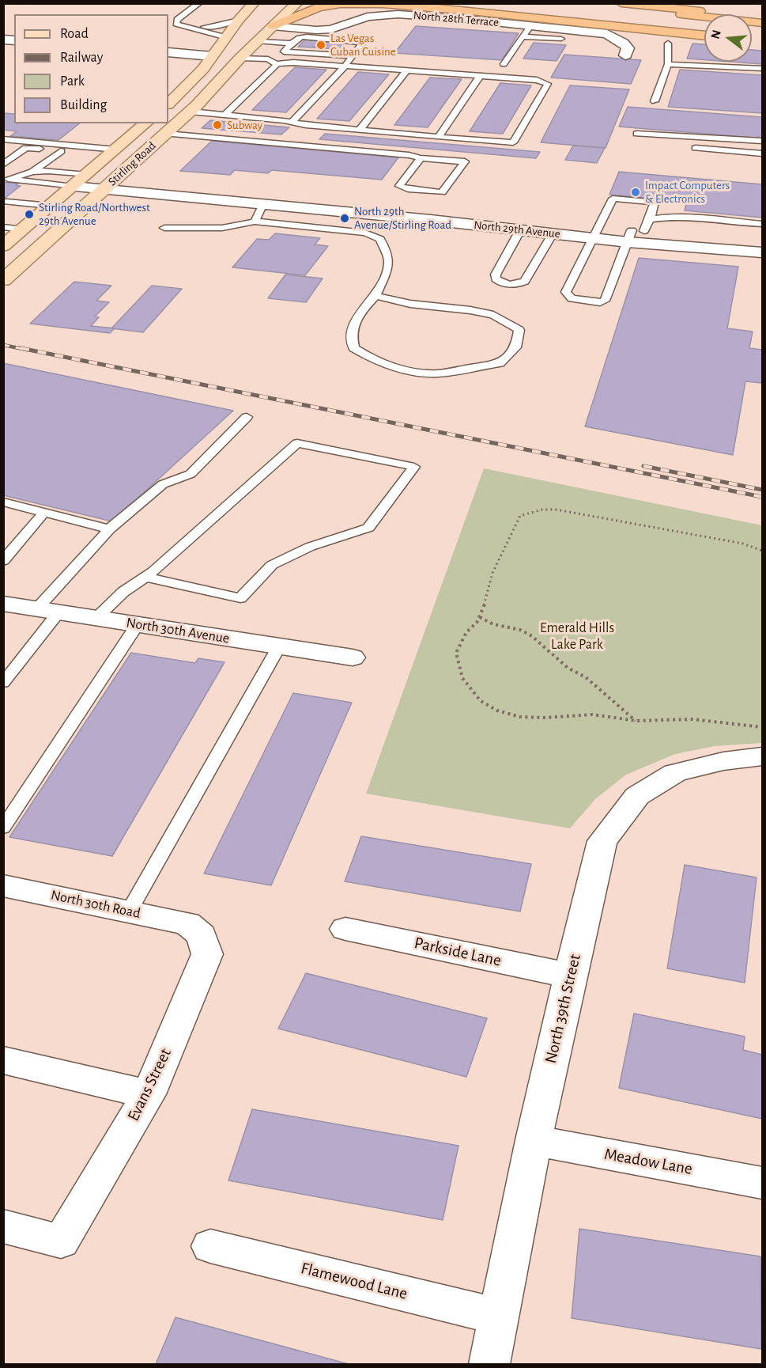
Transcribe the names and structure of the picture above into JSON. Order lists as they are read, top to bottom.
{
  "streets": {
    "main road": ["Stirling Road"],
    "street": [
      "North 28th Terrace",
      "North 29th Avenue",
      "North 30th Avenue",
      "North 30th Road",
      "Parkside Lane",
      "North 39th Street",
      "Evans Street",
      "Meadow Lane",
      "Flamewood Lane"
    ]
  },
  "crossings": [
    ["North 28th Terrace", "Stirling Road"],
    ["Stirling Road", "North 29th Avenue"],
    ["North 30th Road", "Evans Street"],
    ["Parkside Lane", "North 39th Street"],
    ["North 39th Street", "Meadow Lane"],
    ["North 39th Street", "Flamewood Lane"]
  ],
  "parks": ["Emerald Hills Lake Park"],
  "places": [
    "Las Vegas Cuban Cuisine",
    "Subway",
    "Impact Computers & Electronics",
    "Stirling Road/Northwest 29th Avenue",
    "North 29th Avenue/Stirling Road"
  ],
  "legend": [
    "Road",
    "Railway",
    "Park",
    "Building"
  ],
  "north": "left"
}
